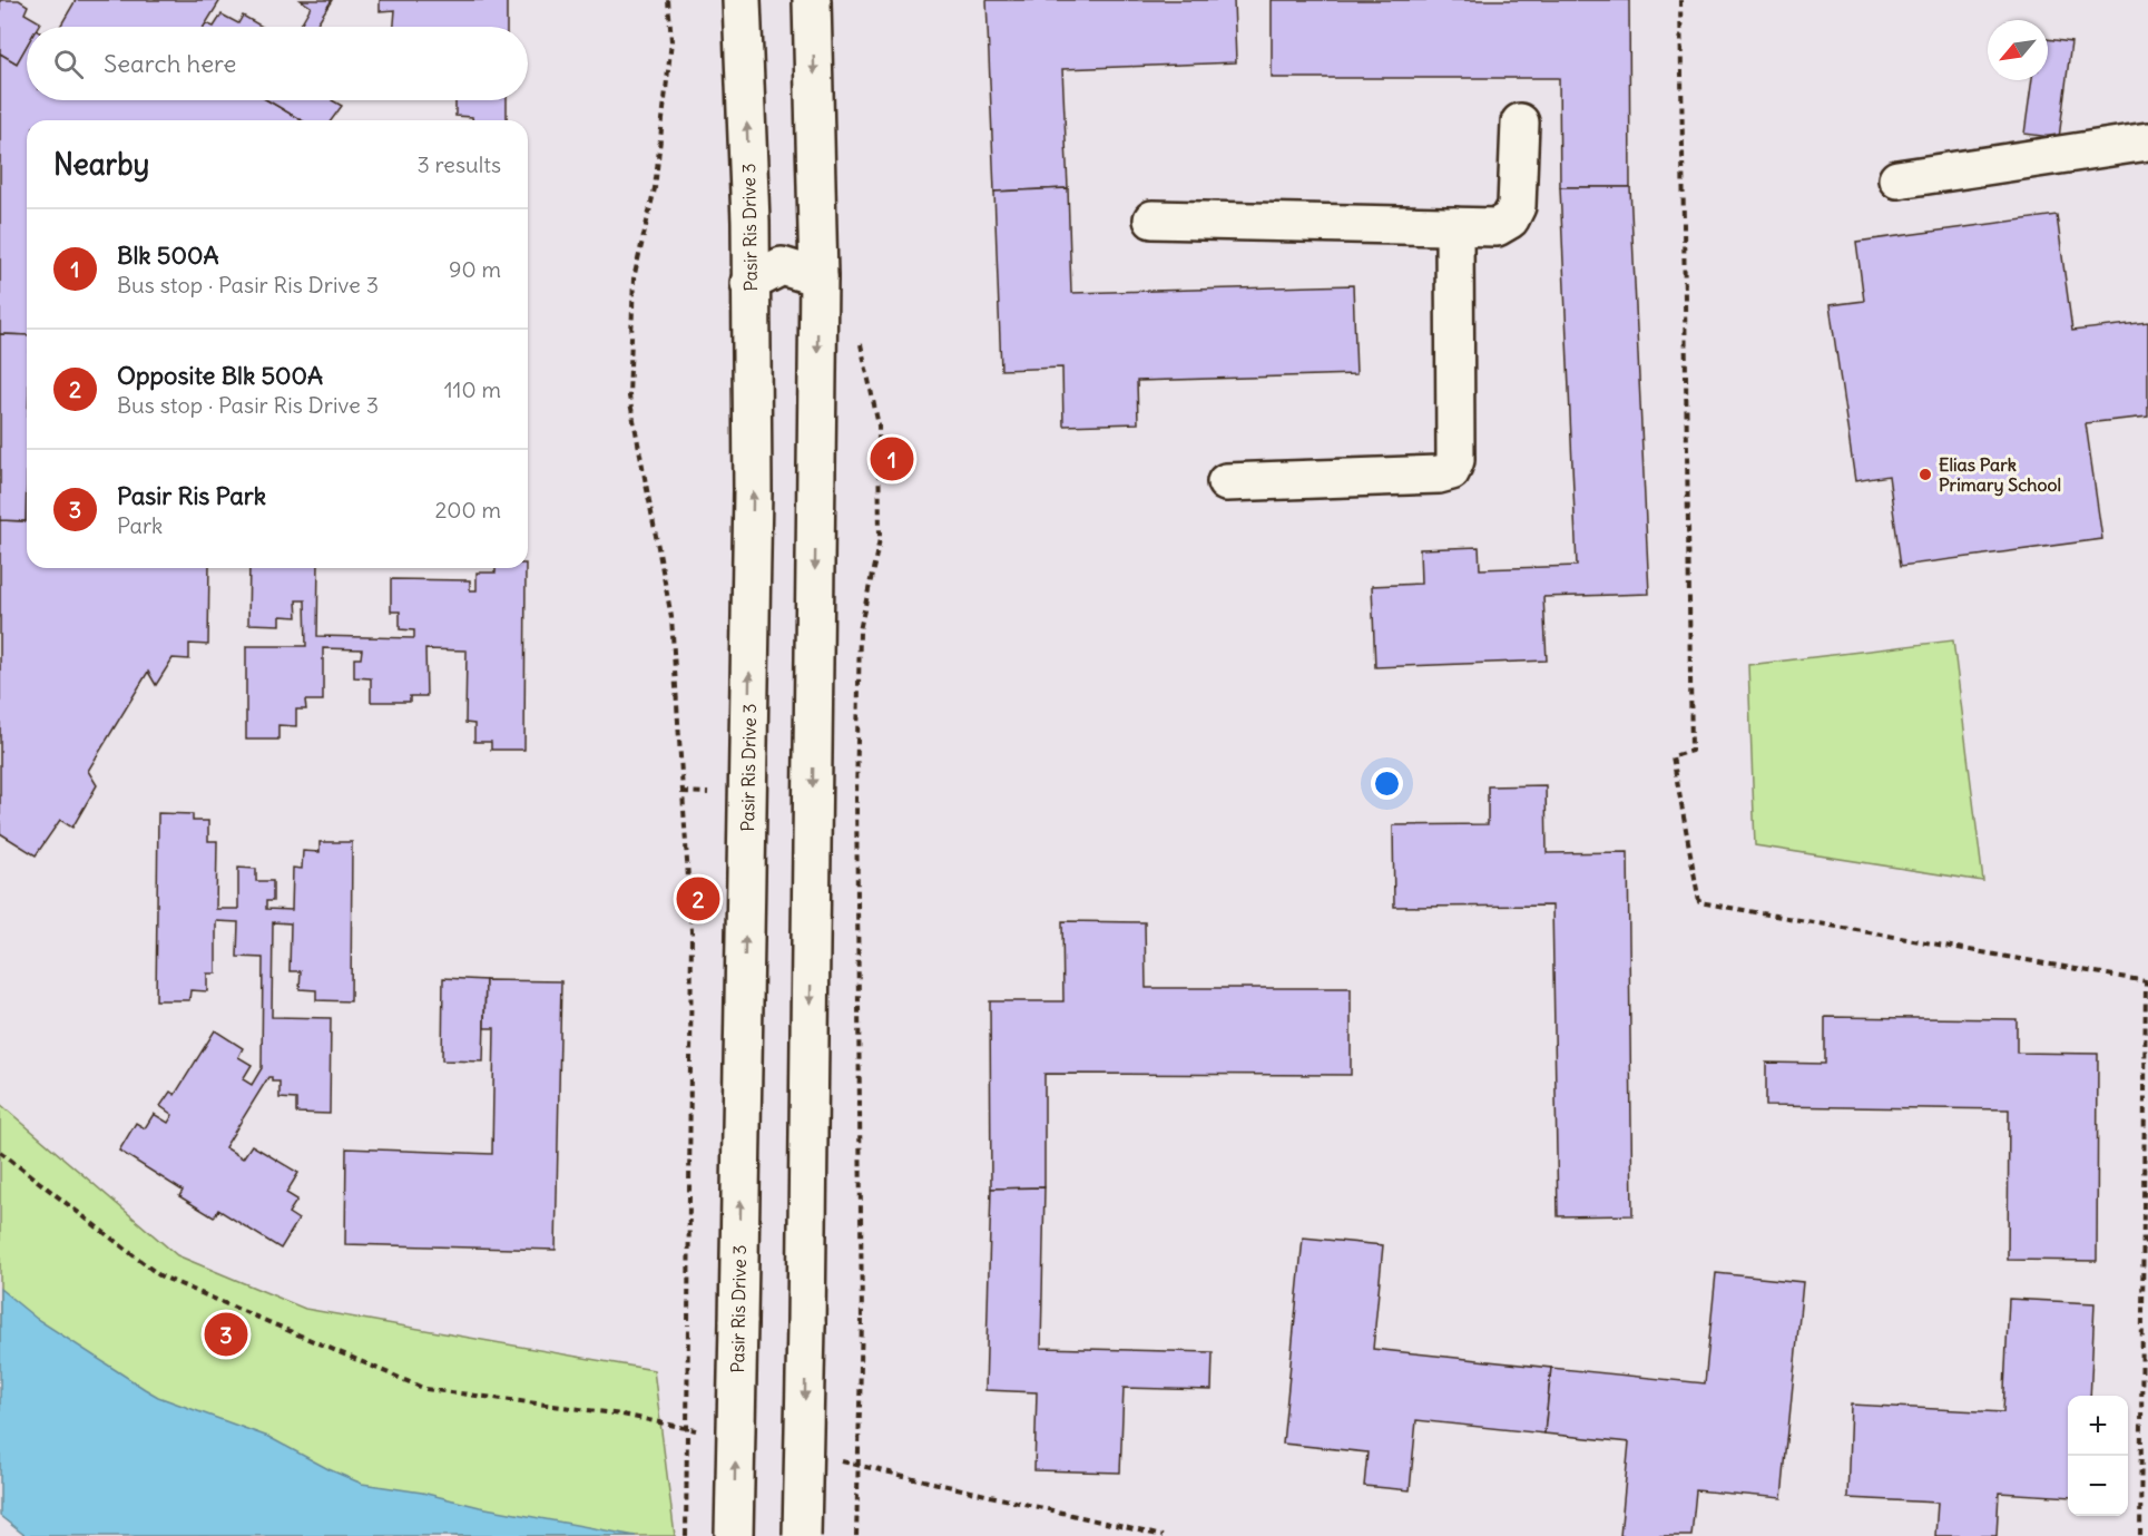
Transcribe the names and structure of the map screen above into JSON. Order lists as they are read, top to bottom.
{
  "streets": {
    "main road": ["Pasir Ris Drive 3"]
  },
  "places": ["Elias Park Primary School"],
  "north": "bottom left",
  "page": {
    "search": "Search here",
    "heading": ["Nearby", "3 results"],
    "list": [
      {
        "mark": "1",
        "name": "Blk 500A",
        "note": "Bus stop · Pasir Ris Drive 3",
        "value": "90 m"
      },
      {
        "mark": "2",
        "name": "Opposite Blk 500A",
        "note": "Bus stop · Pasir Ris Drive 3",
        "value": "110 m"
      },
      {
        "mark": "3",
        "name": "Pasir Ris Park",
        "note": "Park",
        "value": "200 m"
      }
    ],
    "pins": ["1", "2", "3"],
    "map_buttons": ["+", "−"]
  }
}
